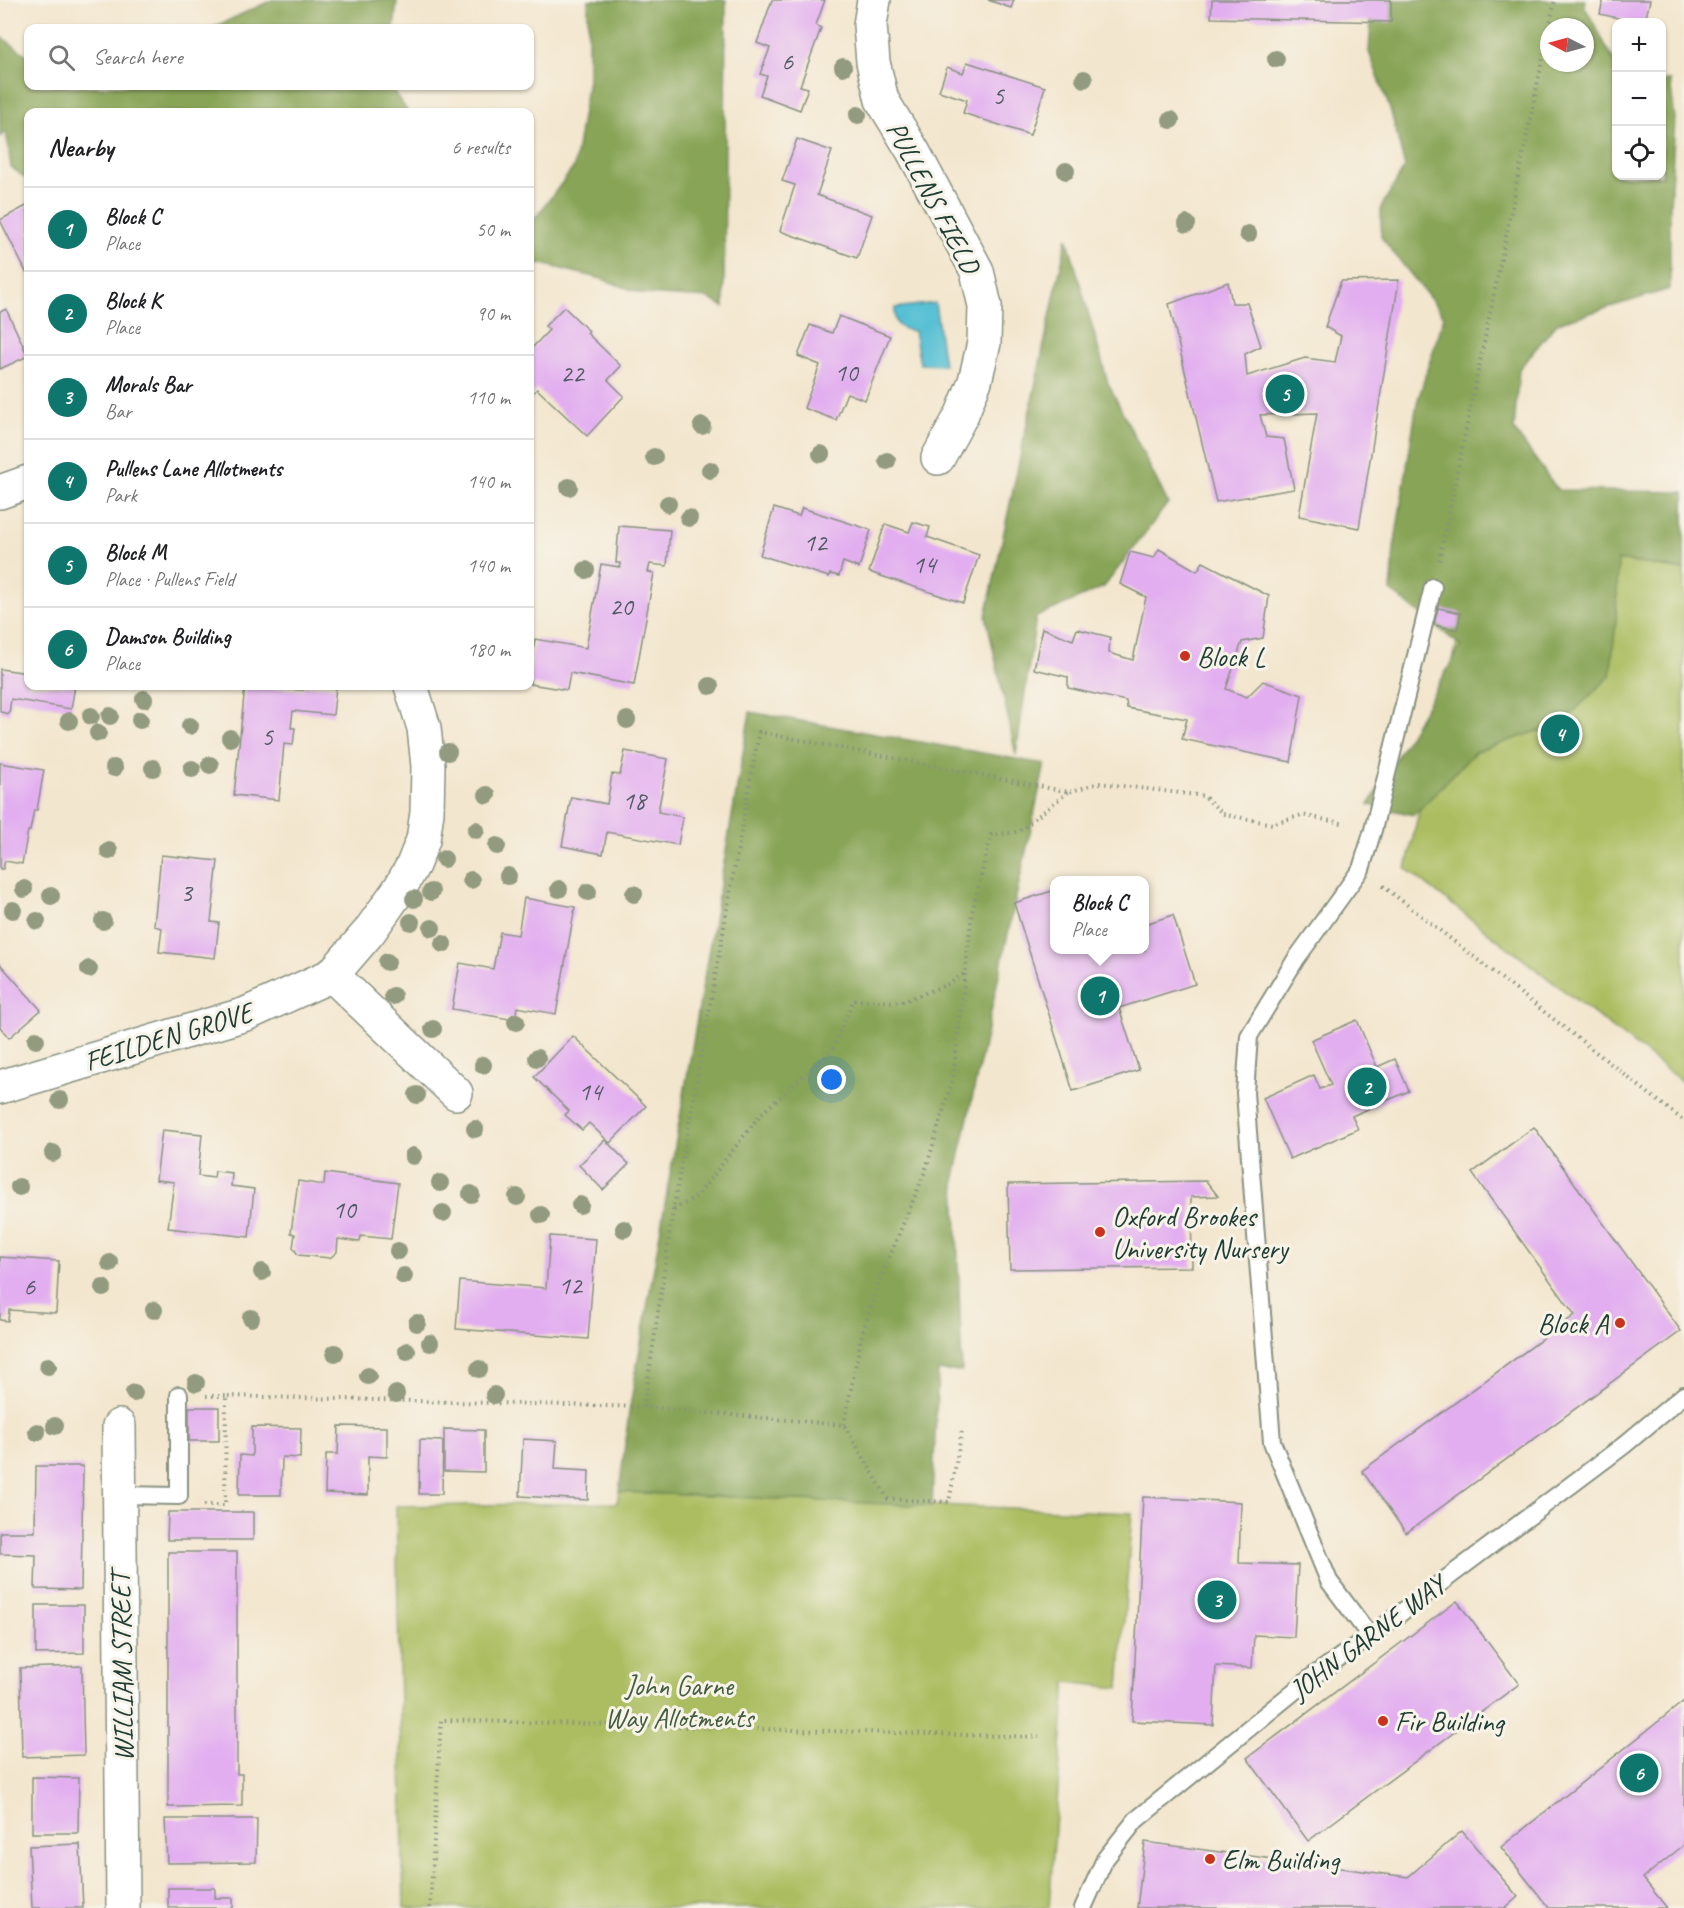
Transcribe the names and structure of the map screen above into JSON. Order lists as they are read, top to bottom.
{
  "streets": {
    "street": ["PULLENS FIELD", "FEILDEN GROVE", "WILLIAM STREET"],
    "lane": ["JOHN GARNE WAY"]
  },
  "parks": ["John Garne Way Allotments"],
  "places": [
    "Block L",
    "Oxford Brookes University Nursery",
    "Block A",
    "Fir Building",
    "Elm Building"
  ],
  "house_numbers": [
    "6",
    "5",
    "10",
    "22",
    "12",
    "14",
    "20",
    "5",
    "18",
    "3",
    "14",
    "10",
    "12",
    "6"
  ],
  "north": "left",
  "page": {
    "map_buttons": ["+", "−"],
    "search": "Search here",
    "heading": ["Nearby", "6 results"],
    "list": [
      {
        "mark": "1",
        "name": "Block C",
        "note": "Place",
        "value": "50 m"
      },
      {
        "mark": "2",
        "name": "Block K",
        "note": "Place",
        "value": "90 m"
      },
      {
        "mark": "3",
        "name": "Morals Bar",
        "note": "Bar",
        "value": "110 m"
      },
      {
        "mark": "4",
        "name": "Pullens Lane Allotments",
        "note": "Park",
        "value": "140 m"
      },
      {
        "mark": "5",
        "name": "Block M",
        "note": "Place · Pullens Field",
        "value": "140 m"
      },
      {
        "mark": "6",
        "name": "Damson Building",
        "note": "Place",
        "value": "180 m"
      }
    ],
    "pins": [
      "5",
      "4",
      "1",
      "2",
      "3",
      "6"
    ],
    "popup": ["Block C", "Place"]
  }
}
